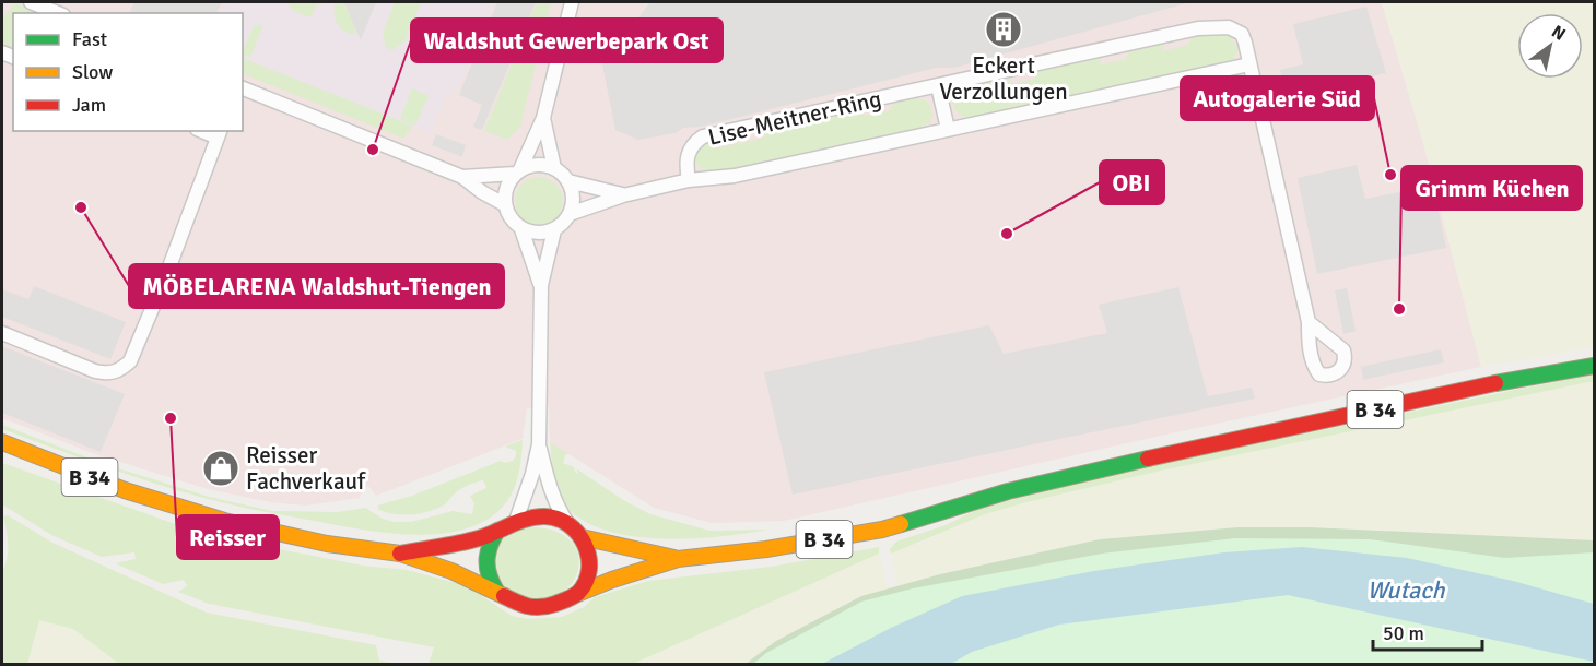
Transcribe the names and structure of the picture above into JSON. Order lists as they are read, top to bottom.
{
  "streets": {
    "main road": ["B 34"],
    "street": ["Lise-Meitner-Ring"]
  },
  "water": ["Wutach"],
  "places": {
    "building": ["Eckert Verzollungen"],
    "other": [
      "Waldshut Gewerbepark Ost",
      "Autogalerie Süd",
      "MÖBELARENA Waldshut-Tiengen",
      "OBI",
      "Grimm Küchen",
      "Reisser"
    ],
    "shop": ["Reisser Fachverkauf"]
  },
  "legend": ["Fast", "Slow", "Jam"],
  "scale_bar": "50 m",
  "north": "top right"
}
